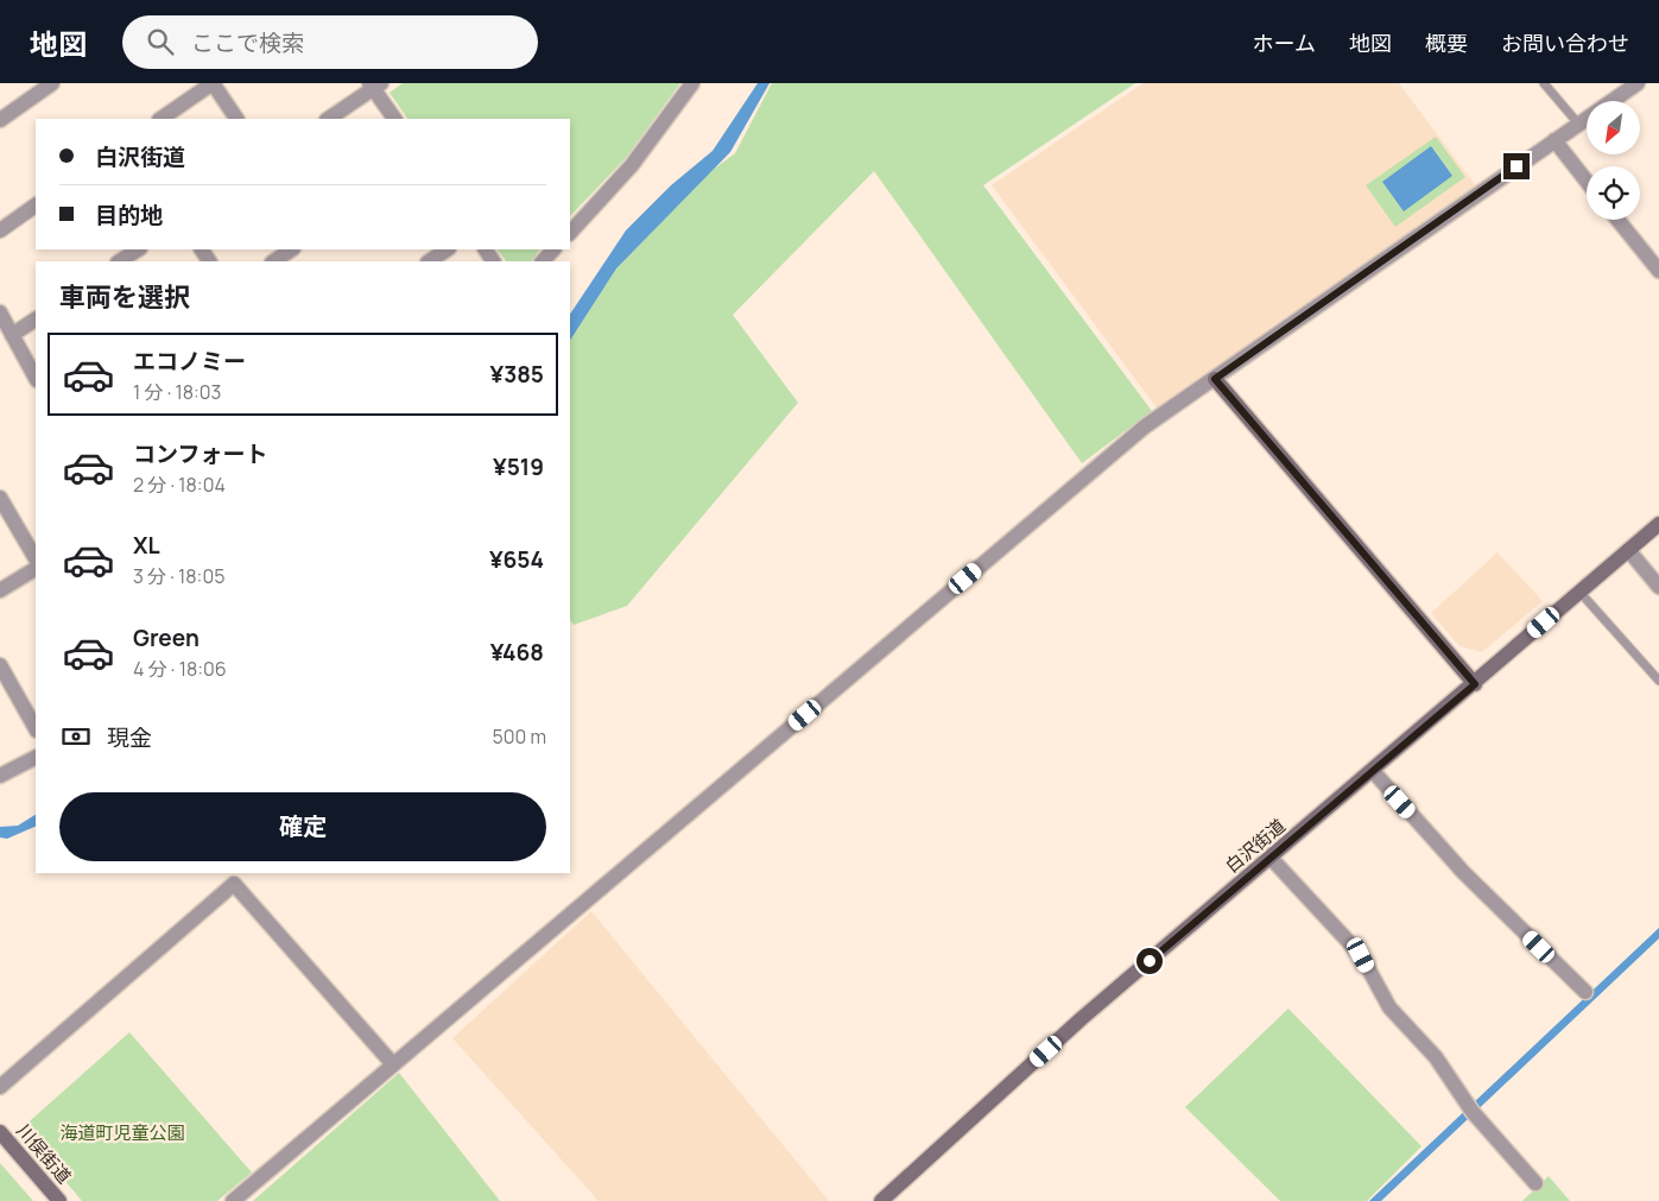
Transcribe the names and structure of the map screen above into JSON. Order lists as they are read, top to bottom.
{
  "streets": {
    "main road": ["白沢街道", "川俣街道"]
  },
  "parks": ["海道町児童公園"],
  "north": "bottom left",
  "page": {
    "header": "地図",
    "search": "ここで検索",
    "nav": [
      "ホーム",
      "地図",
      "概要",
      "お問い合わせ"
    ],
    "banner": ["白沢街道", "目的地"],
    "heading": "車両を選択",
    "list": [
      {
        "name": "エコノミー",
        "note": "1 分 · 18:03",
        "value": "¥385"
      },
      {
        "name": "コンフォート",
        "note": "2 分 · 18:04",
        "value": "¥519"
      },
      {
        "name": "XL",
        "note": "3 分 · 18:05",
        "value": "¥654"
      },
      {
        "name": "Green",
        "note": "4 分 · 18:06",
        "value": "¥468"
      }
    ],
    "pay": ["現金", "500 m"],
    "buttons": "確定"
  }
}
